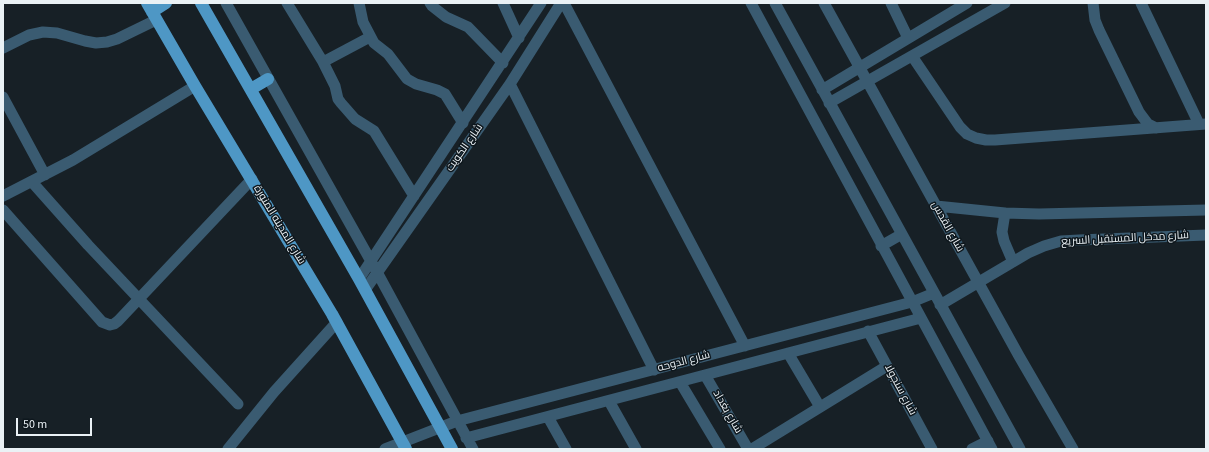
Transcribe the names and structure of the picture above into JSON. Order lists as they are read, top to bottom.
{
  "streets": {
    "main road": ["شارع المدينه المنورة"],
    "street": [
      "شارع الكويت",
      "شارع القدس",
      "شارع مدخل المستقبل السريع",
      "شارع الدوحه",
      "شارع سنجولا",
      "شارع بغداد"
    ]
  },
  "crossings": [
    ["شارع المدينه المنورة", "شارع الدوحه"],
    ["شارع القدس", "شارع مدخل المستقبل السريع"],
    ["شارع الدوحه", "شارع سنجولا"],
    ["شارع الدوحه", "شارع بغداد"]
  ],
  "scale_bar": "50 m"
}
